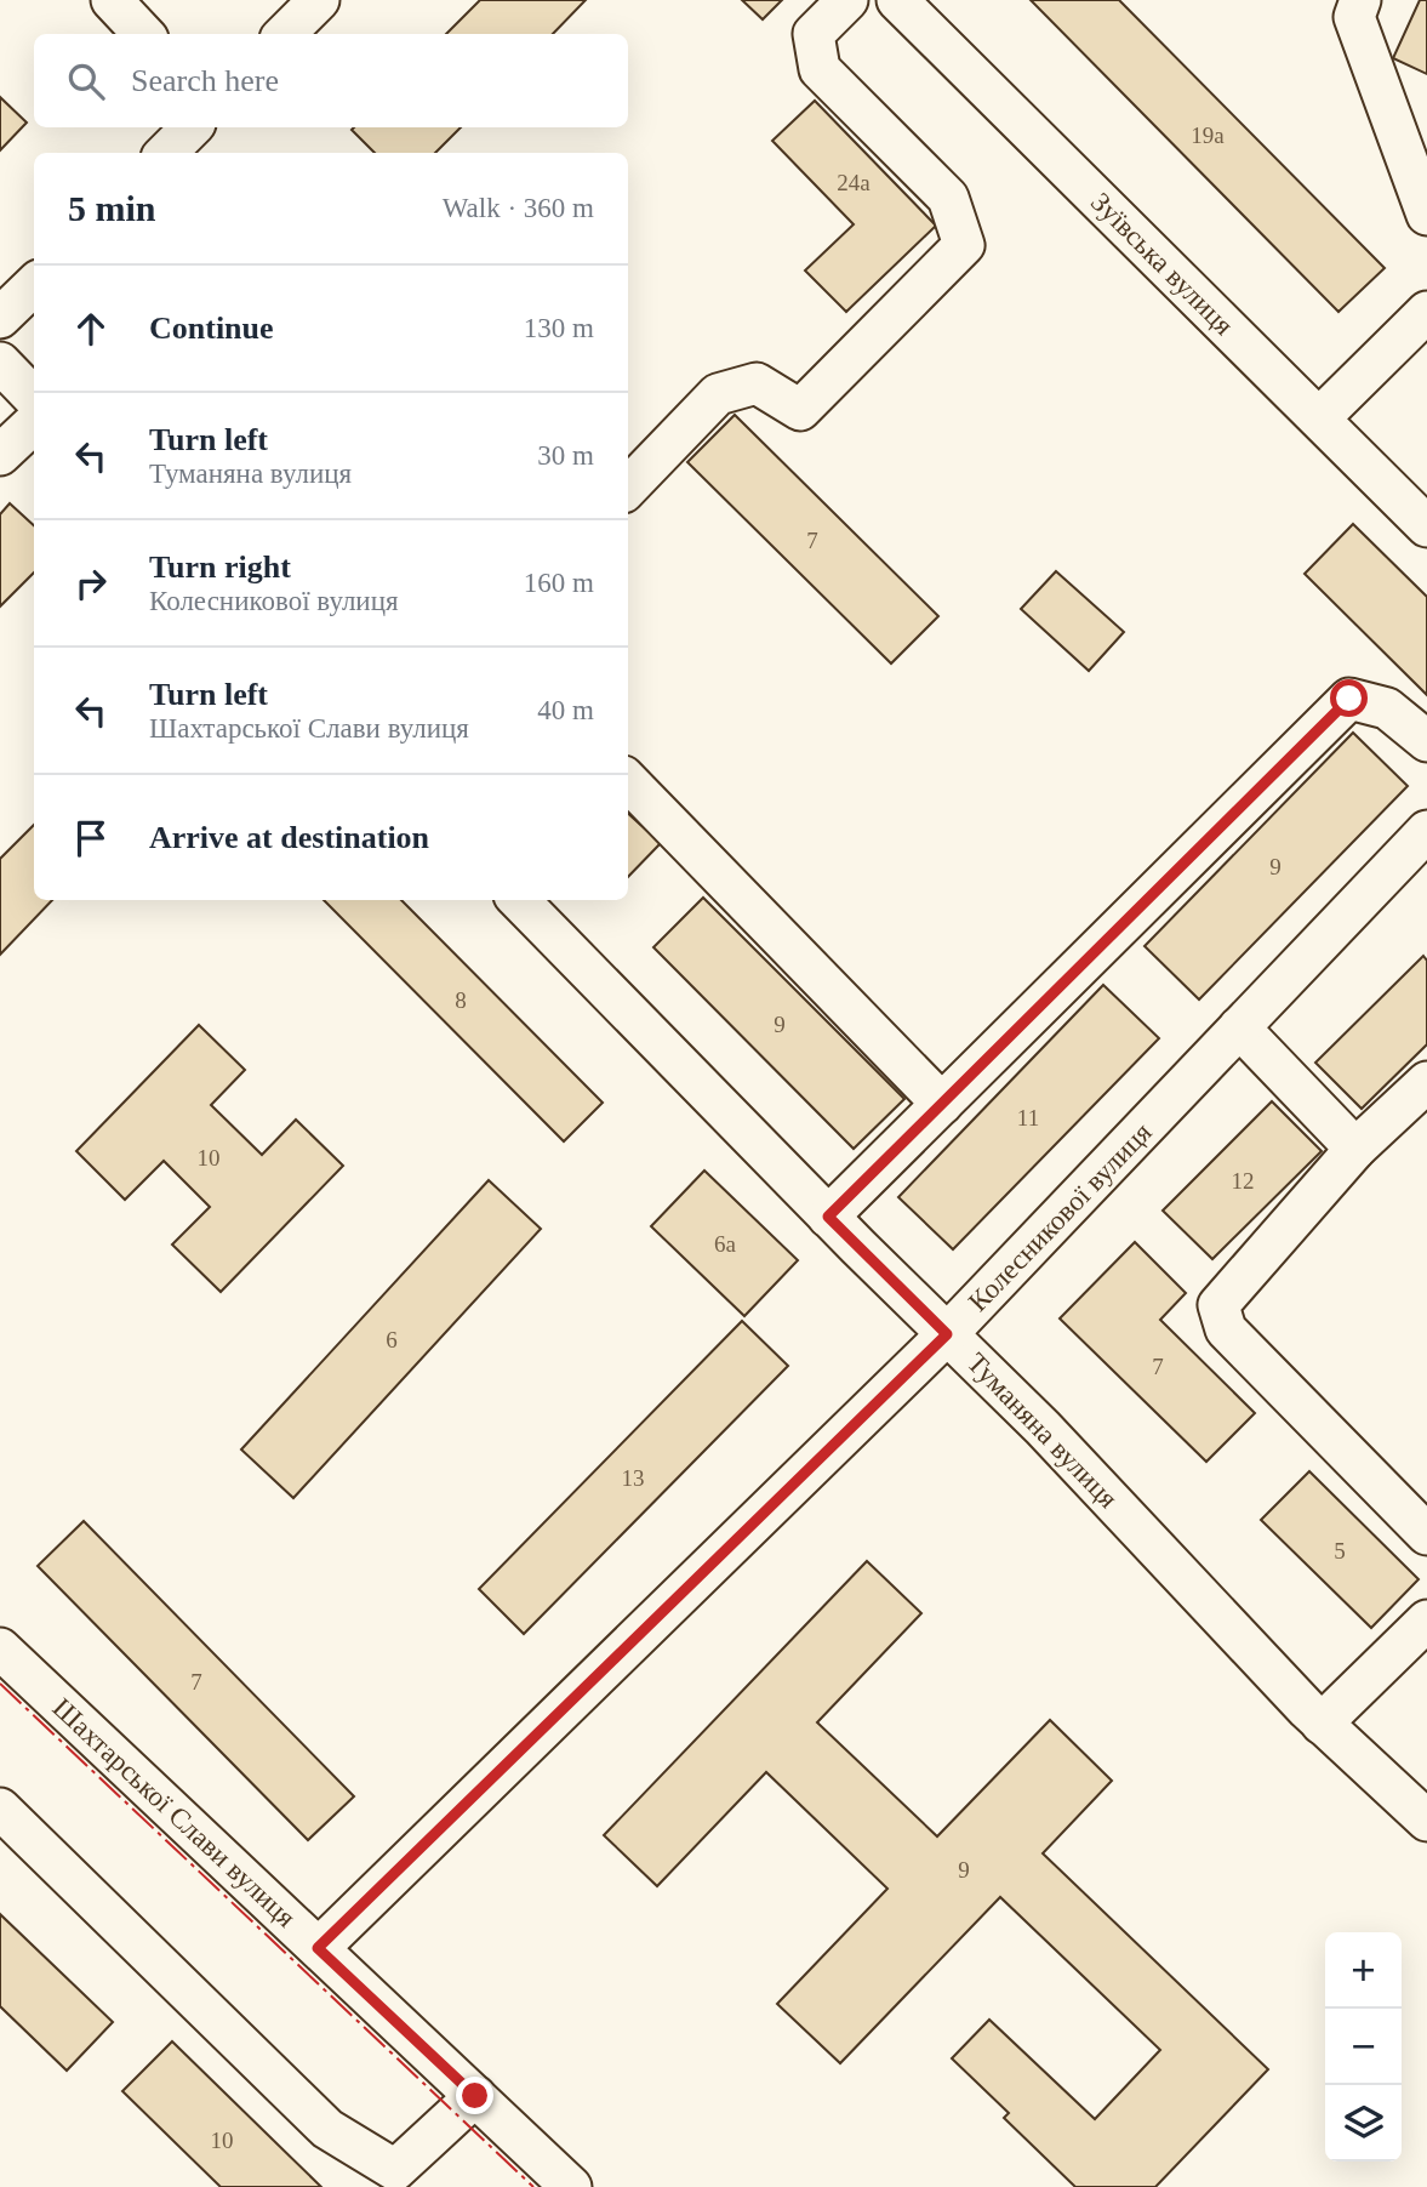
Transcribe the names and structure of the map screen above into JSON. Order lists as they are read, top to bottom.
{
  "streets": {
    "street": [
      "Зуївська вулиця",
      "Колесникової вулиця",
      "Туманяна вулиця",
      "Шахтарської Слави вулиця"
    ]
  },
  "crossings": [
    ["Колесникової вулиця", "Туманяна вулиця"],
    ["Колесникової вулиця", "Шахтарської Слави вулиця"]
  ],
  "house_numbers": [
    "19а",
    "24а",
    "7",
    "9",
    "8",
    "9",
    "11",
    "10",
    "12",
    "6а",
    "6",
    "7",
    "13",
    "5",
    "7",
    "9",
    "10"
  ],
  "page": {
    "search": "Search here",
    "heading": ["5 min", "Walk · 360 m"],
    "list": [
      ["Continue", "130 m"],
      ["Turn left", "Туманяна вулиця", "30 m"],
      ["Turn right", "Колесникової вулиця", "160 m"],
      ["Turn left", "Шахтарської Слави вулиця", "40 m"],
      "Arrive at destination"
    ],
    "map_buttons": ["+", "−"]
  }
}
